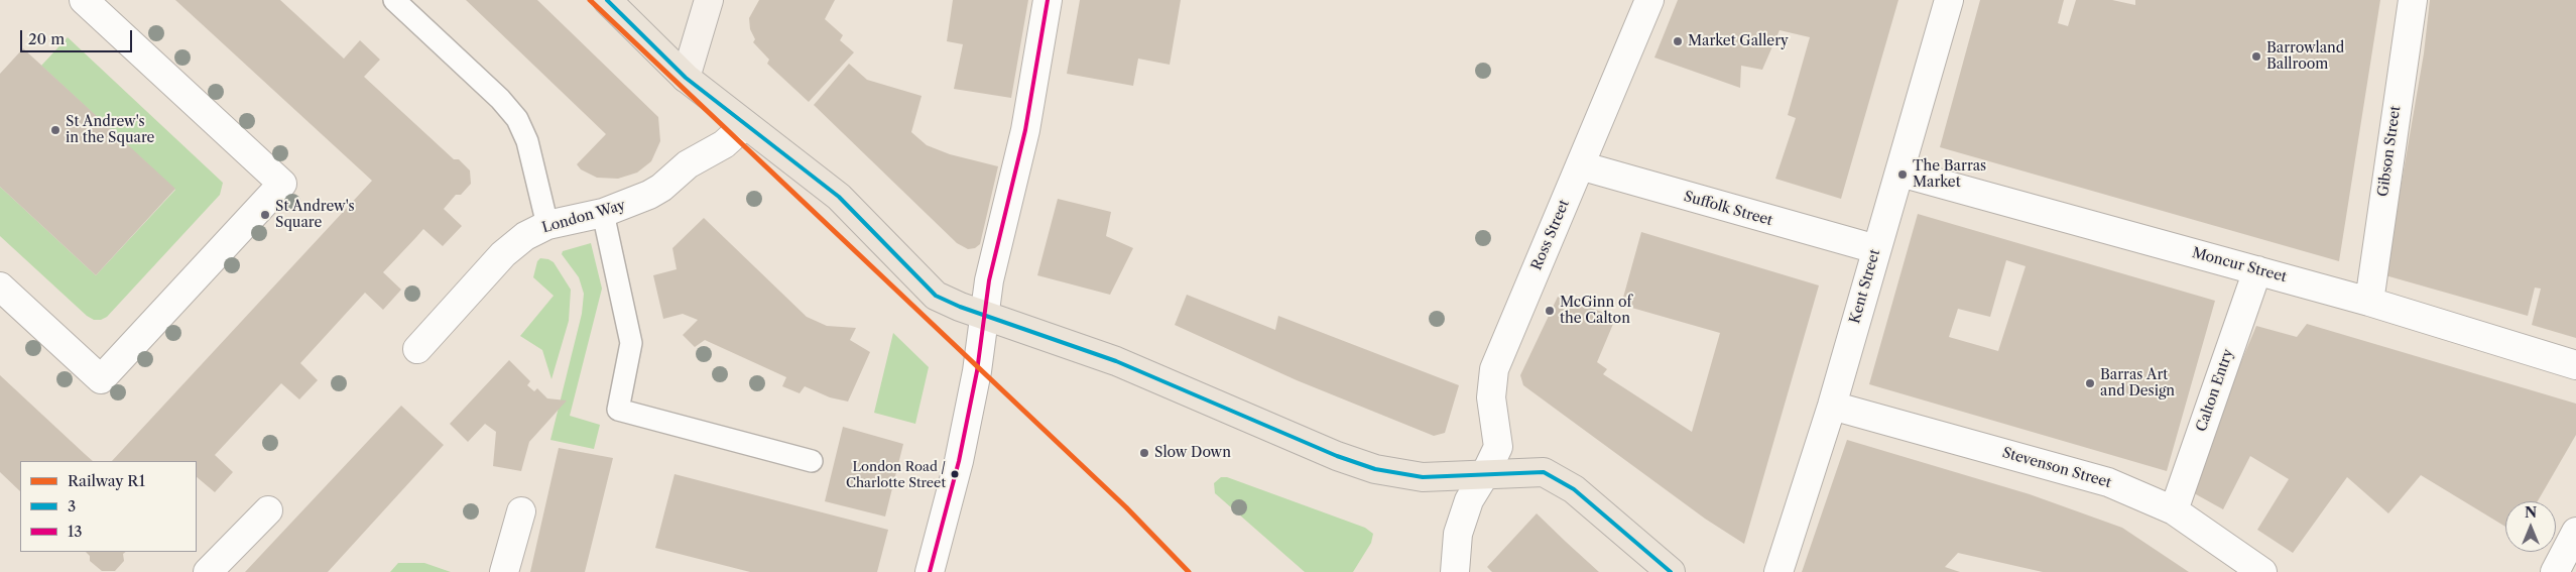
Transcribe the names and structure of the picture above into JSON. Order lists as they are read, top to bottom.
{
  "streets": {
    "street": [
      "Gibson Street",
      "Suffolk Street",
      "London Way",
      "Ross Street",
      "Moncur Street",
      "Kent Street",
      "Calton Entry",
      "Stevenson Street"
    ]
  },
  "crossings": [
    ["Gibson Street", "Moncur Street"],
    ["Suffolk Street", "Ross Street"],
    ["Suffolk Street", "Kent Street"],
    ["Moncur Street", "Kent Street"],
    ["Moncur Street", "Calton Entry"],
    ["Kent Street", "Stevenson Street"],
    ["Calton Entry", "Stevenson Street"]
  ],
  "places": [
    "Market Gallery",
    "Barrowland Ballroom",
    "St Andrew's in the Square",
    "The Barras Market",
    "St Andrew's Square",
    "McGinn of the Calton",
    "Barras Art and Design",
    "Slow Down",
    "London Road / Charlotte Street"
  ],
  "lines": ["rail line R1", "transit line 3", "transit line 13"],
  "legend": ["Railway R1", "3", "13"],
  "scale_bar": "20 m",
  "north": "top"
}
